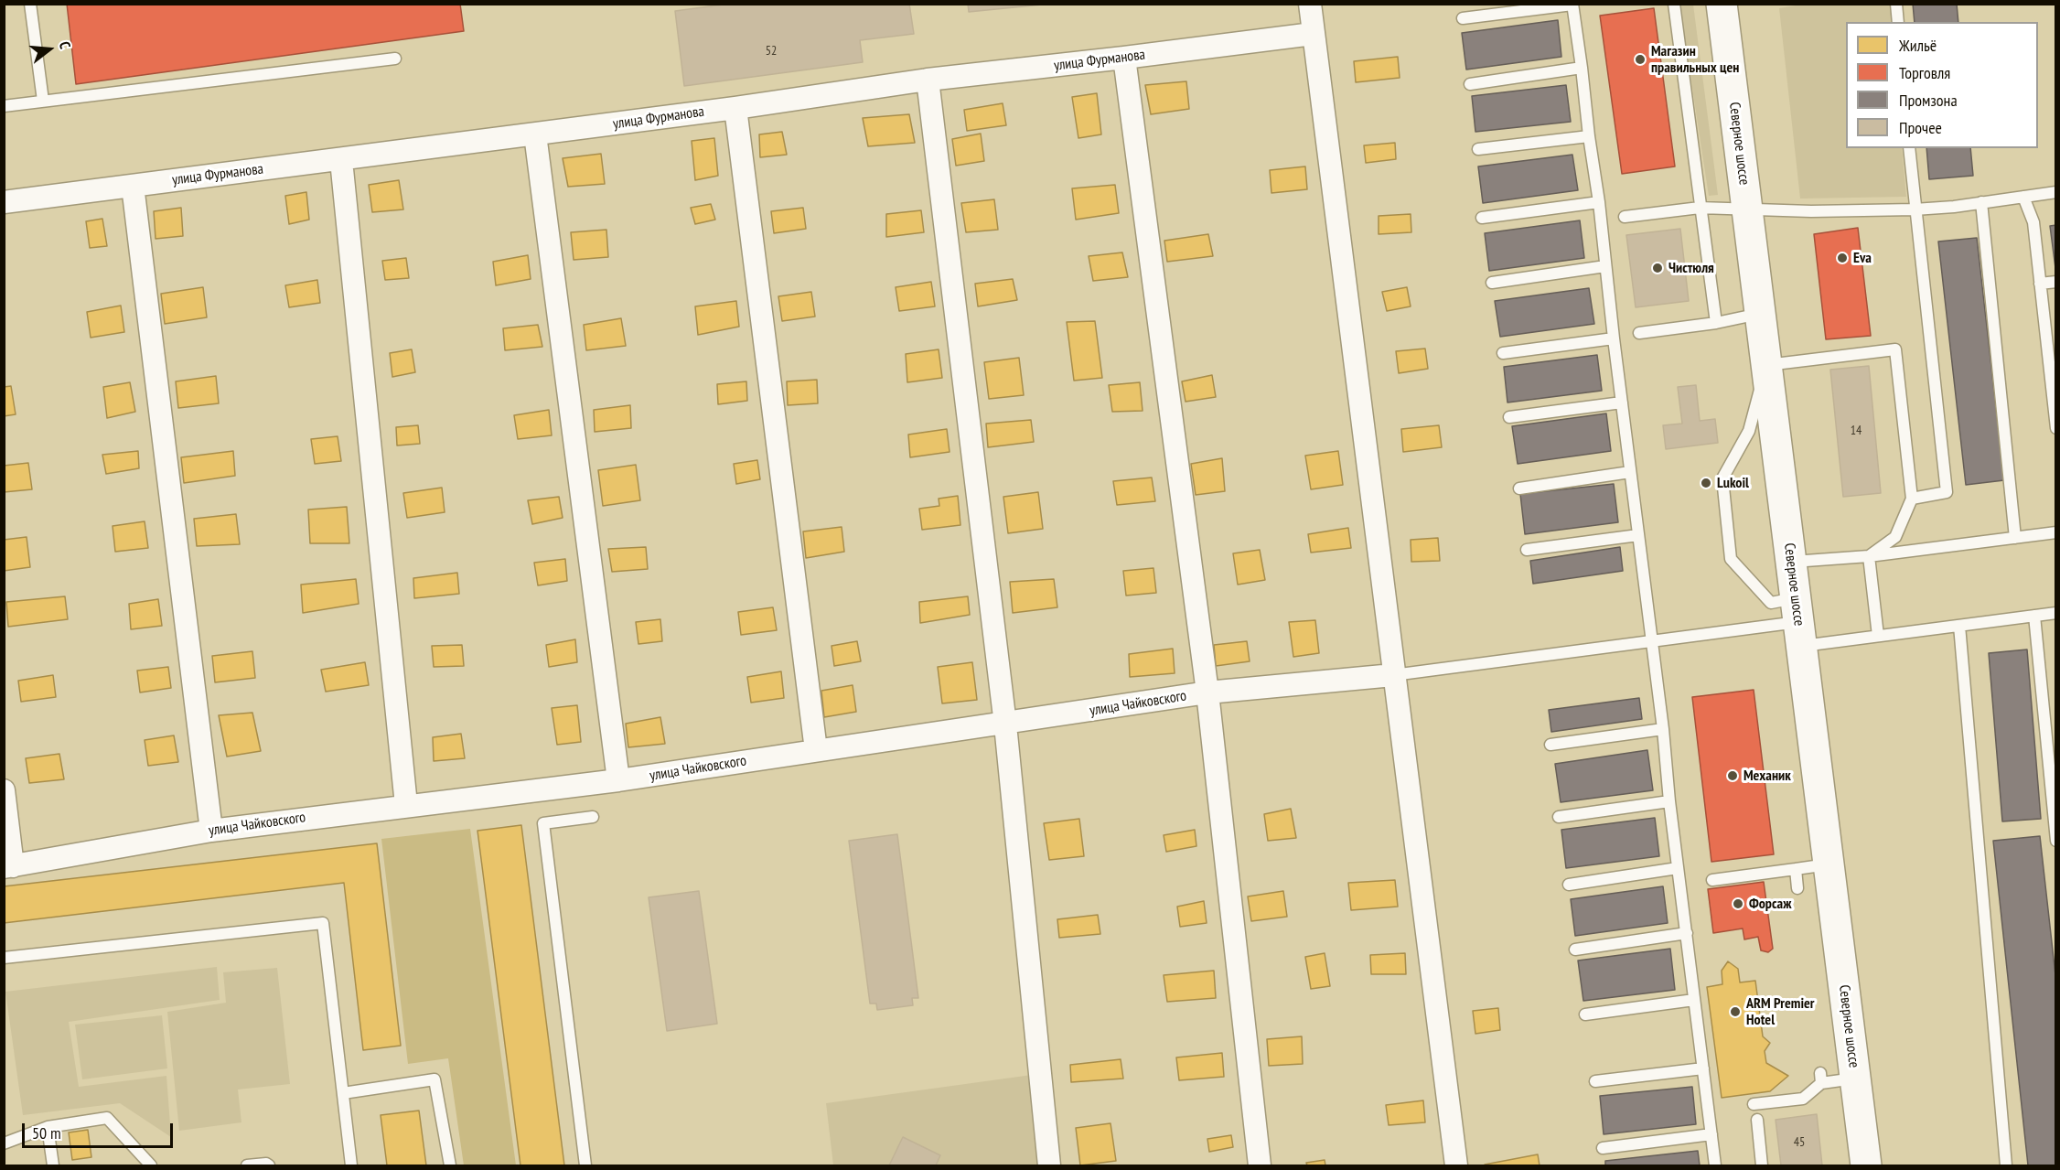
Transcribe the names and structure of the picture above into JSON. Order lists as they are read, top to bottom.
{
  "streets": {
    "main road": ["Северное шоссе"],
    "street": ["улица Фурманова", "улица Чайковского"]
  },
  "places": [
    "Магазин правильных цен",
    "Eva",
    "Чистюля",
    "Lukoil",
    "Механик",
    "Форсаж",
    "ARM Premier Hotel"
  ],
  "house_numbers": ["52", "14", "45"],
  "legend": [
    "Жильё",
    "Торговля",
    "Промзона",
    "Прочее"
  ],
  "scale_bar": "50 m",
  "north": "right"
}
